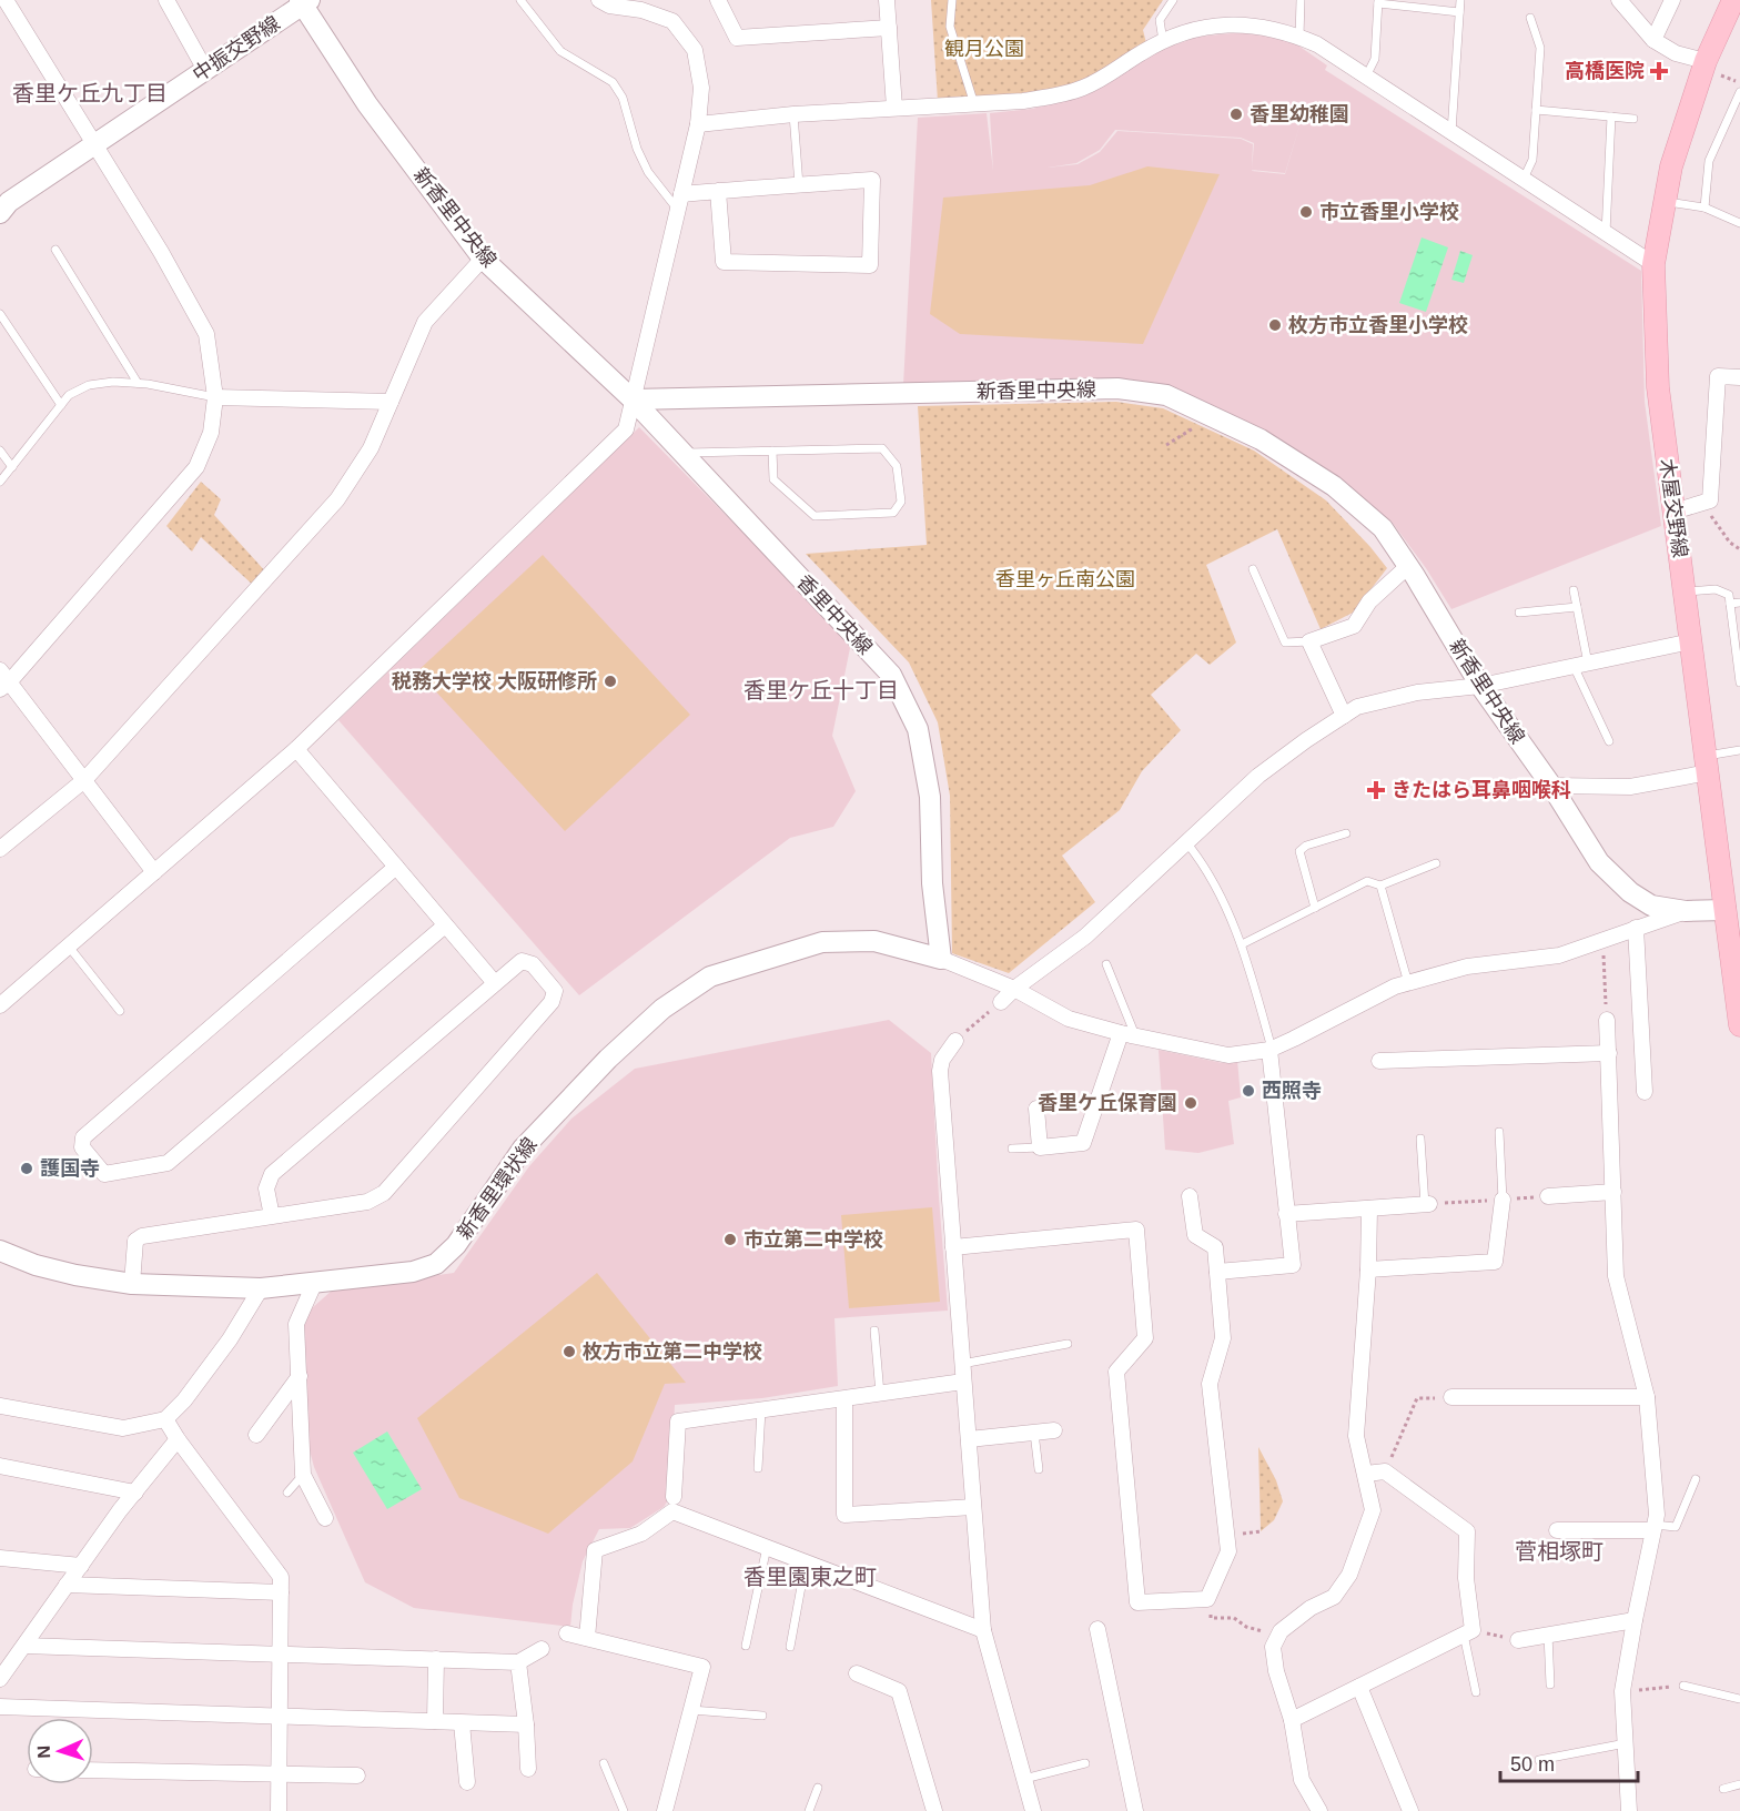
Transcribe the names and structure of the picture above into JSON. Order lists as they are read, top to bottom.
{
  "streets": {
    "main road": ["木屋交野線"],
    "street": [
      "中振交野線",
      "新香里中央線",
      "香里中央線",
      "新香里環状線"
    ]
  },
  "crossings": [
    ["中振交野線", "新香里中央線"],
    ["新香里中央線", "木屋交野線"],
    ["新香里中央線", "香里中央線"],
    ["香里中央線", "新香里環状線"]
  ],
  "districts": [
    "香里ケ丘九丁目",
    "香里ケ丘十丁目",
    "菅相塚町",
    "香里園東之町"
  ],
  "parks": ["観月公園", "香里ヶ丘南公園"],
  "places": {
    "health": ["高橋医院", "きたはら耳鼻咽喉科"],
    "other": [
      "香里幼稚園",
      "市立香里小学校",
      "枚方市立香里小学校",
      "税務大学校 大阪研修所",
      "西照寺",
      "香里ケ丘保育園",
      "護国寺",
      "市立第二中学校",
      "枚方市立第二中学校"
    ]
  },
  "scale_bar": "50 m",
  "north": "left"
}
